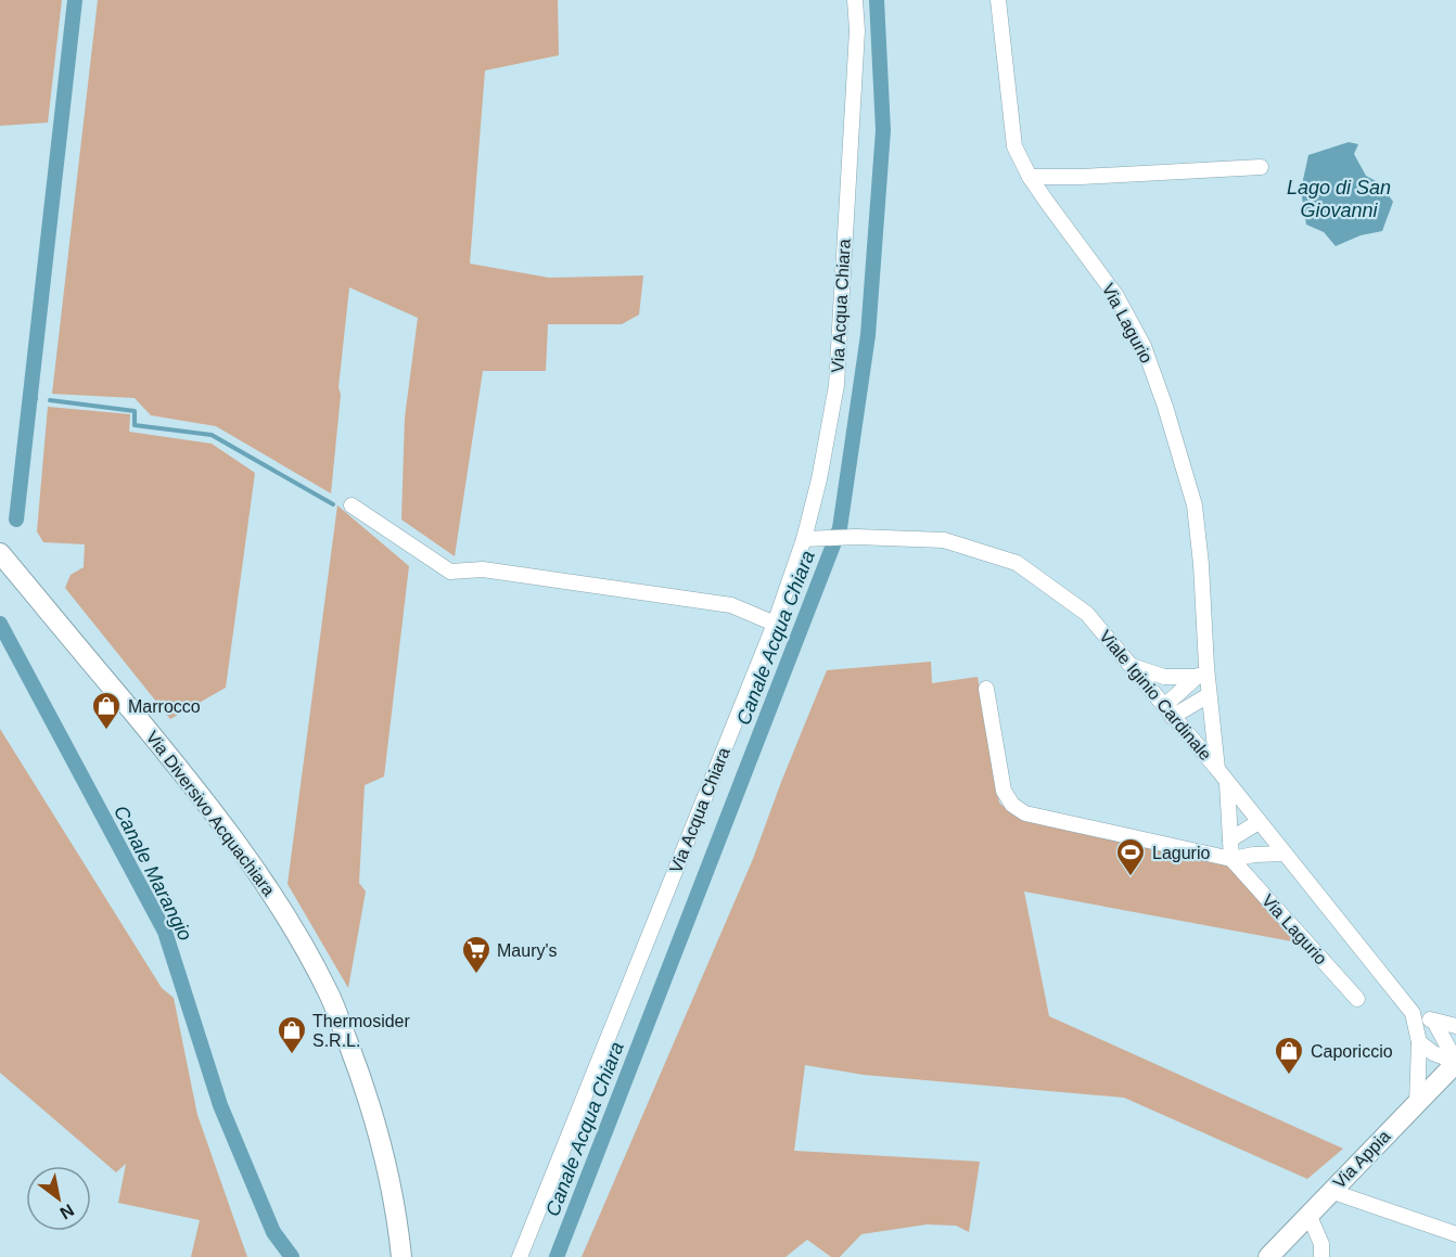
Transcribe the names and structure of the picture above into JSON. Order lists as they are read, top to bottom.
{
  "streets": {
    "main road": ["Via Diversivo Acquachiara", "Via Appia"],
    "street": ["Via Acqua Chiara", "Via Lagurio", "Viale Iginio Cardinale"]
  },
  "crossings": [
    ["Via Acqua Chiara", "Viale Iginio Cardinale"],
    ["Via Lagurio", "Viale Iginio Cardinale"]
  ],
  "water": ["Lago di San Giovanni", "Canale Acqua Chiara", "Canale Marangio"],
  "places": {
    "shop": ["Marrocco", "Thermosider S.R.L.", "Caporiccio"],
    "sports": ["Lagurio"],
    "supermarket": ["Maury's"]
  },
  "north": "bottom right"
}
